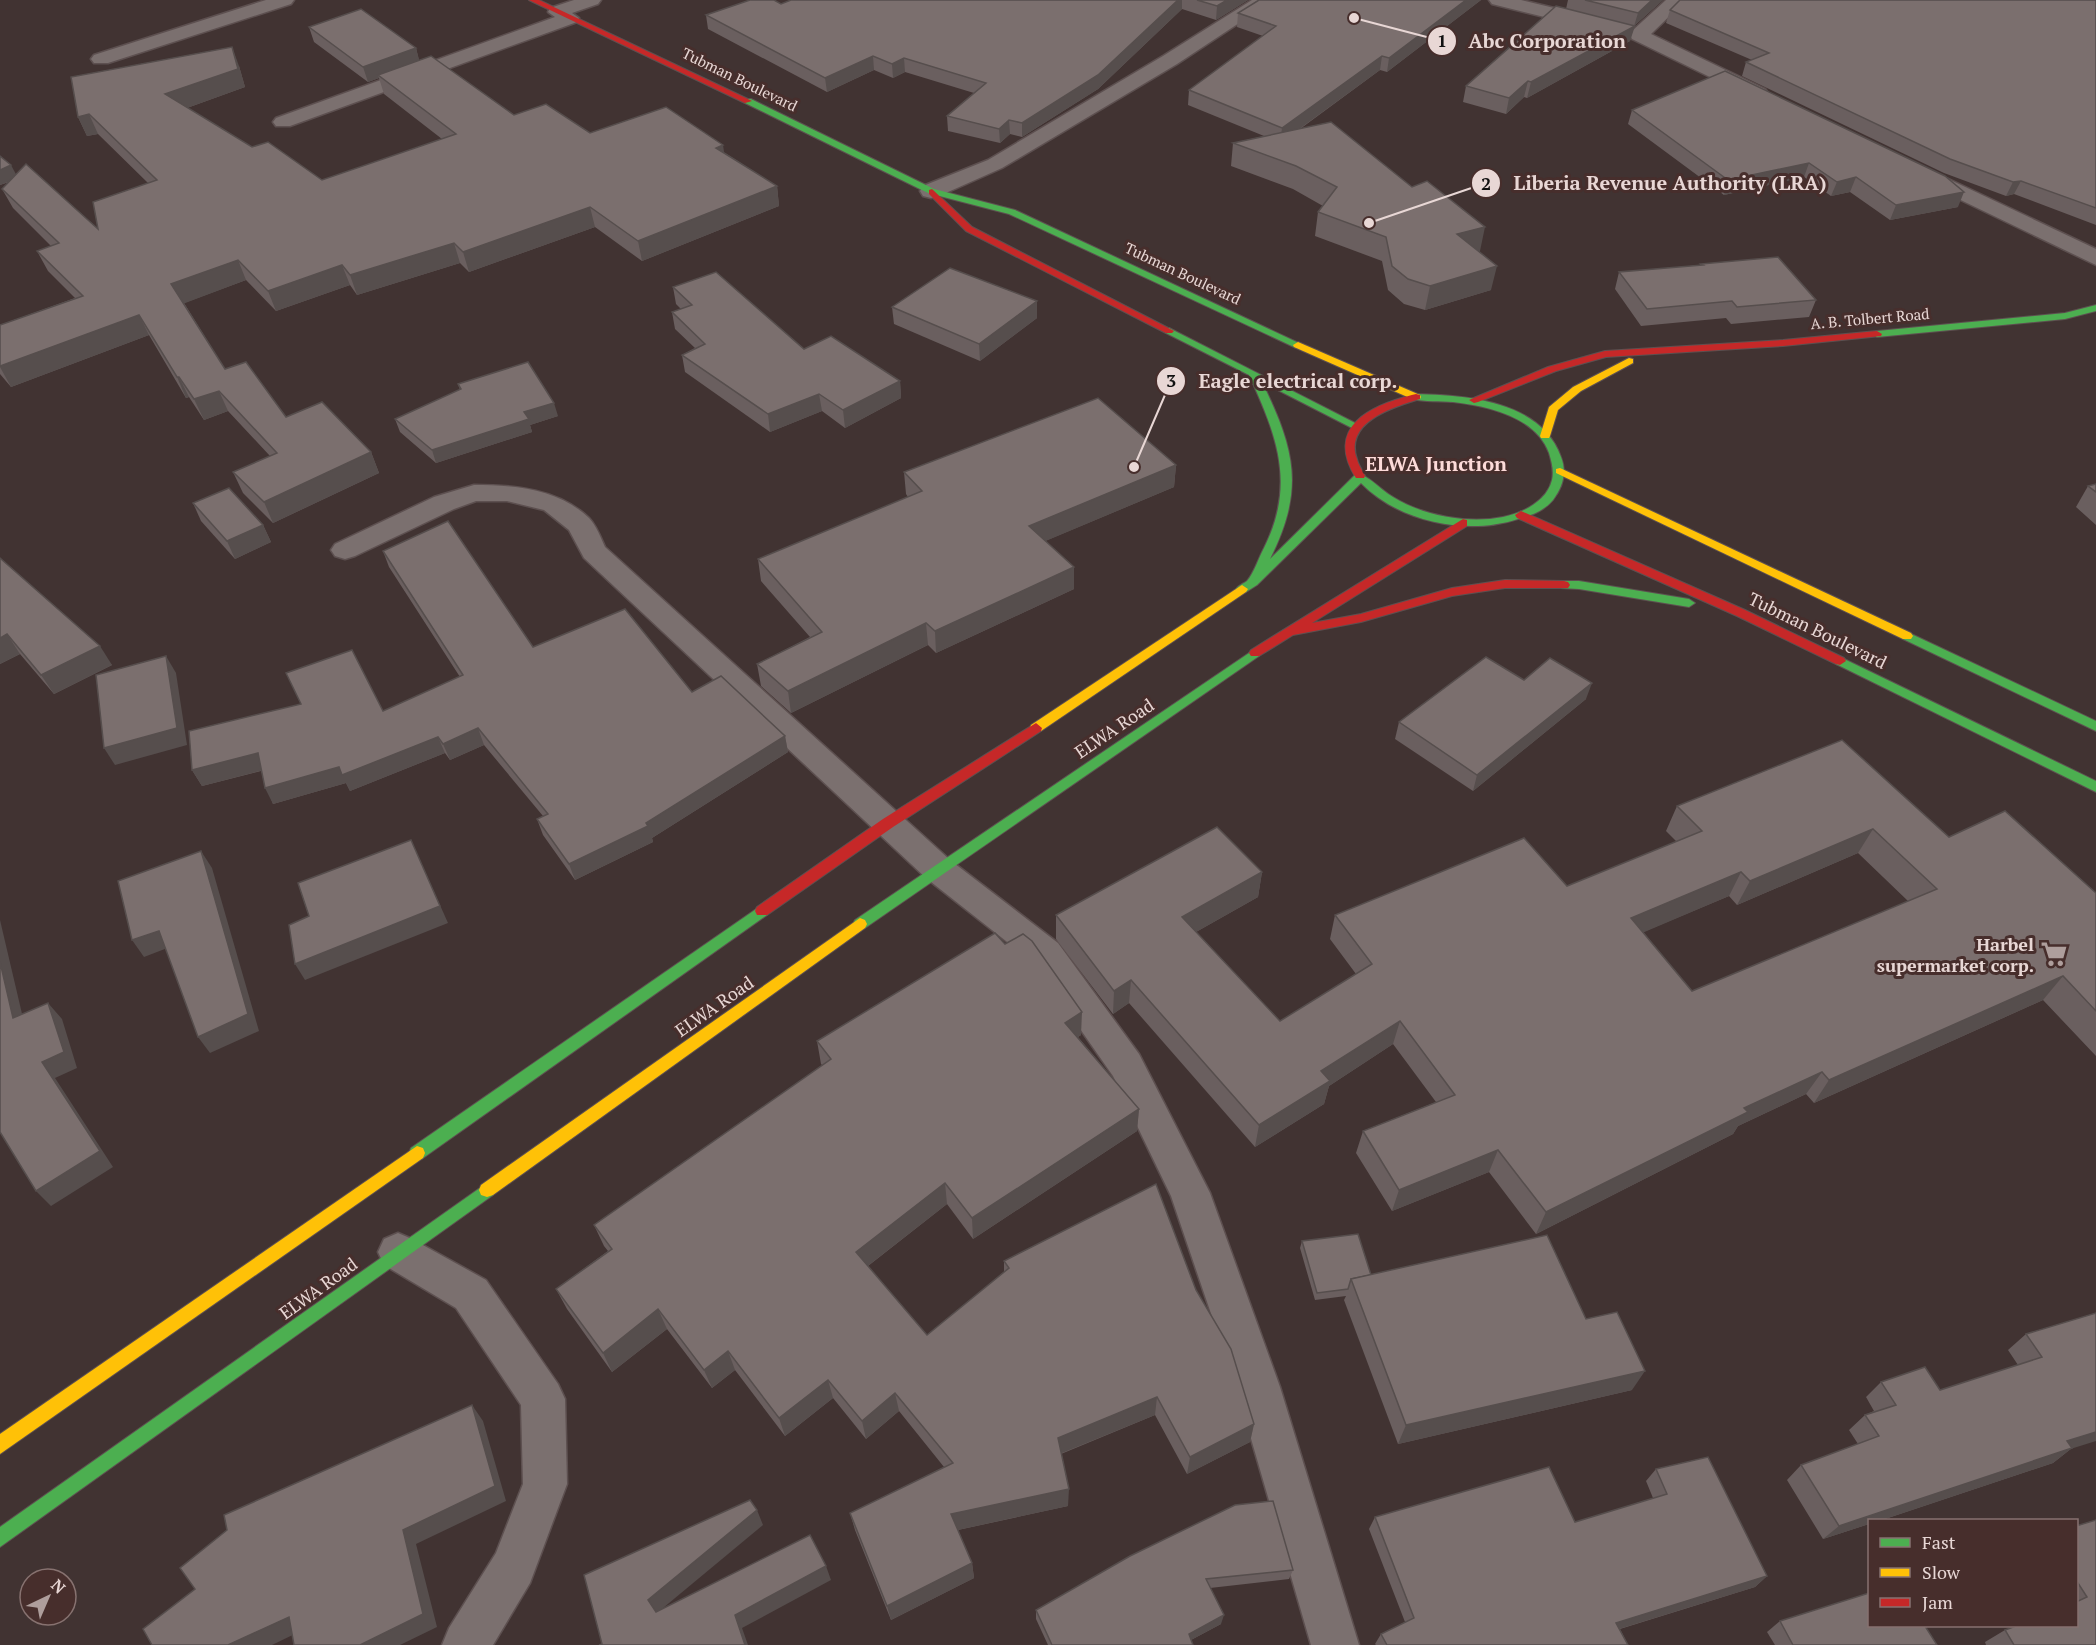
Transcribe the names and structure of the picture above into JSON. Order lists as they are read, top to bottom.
{
  "streets": {
    "main road": ["Tubman Boulevard", "A. B. Tolbert Road", "ELWA Road"]
  },
  "crossings": [
    ["Tubman Boulevard", "A. B. Tolbert Road"],
    ["Tubman Boulevard", "ELWA Road"],
    ["A. B. Tolbert Road", "ELWA Road"]
  ],
  "districts": ["ELWA Junction"],
  "places": {
    "other": ["Abc Corporation", "Liberia Revenue Authority (LRA)", "Eagle electrical corp."],
    "supermarket": ["Harbel supermarket corp."]
  },
  "legend": ["Fast", "Slow", "Jam"],
  "north": "top right"
}
